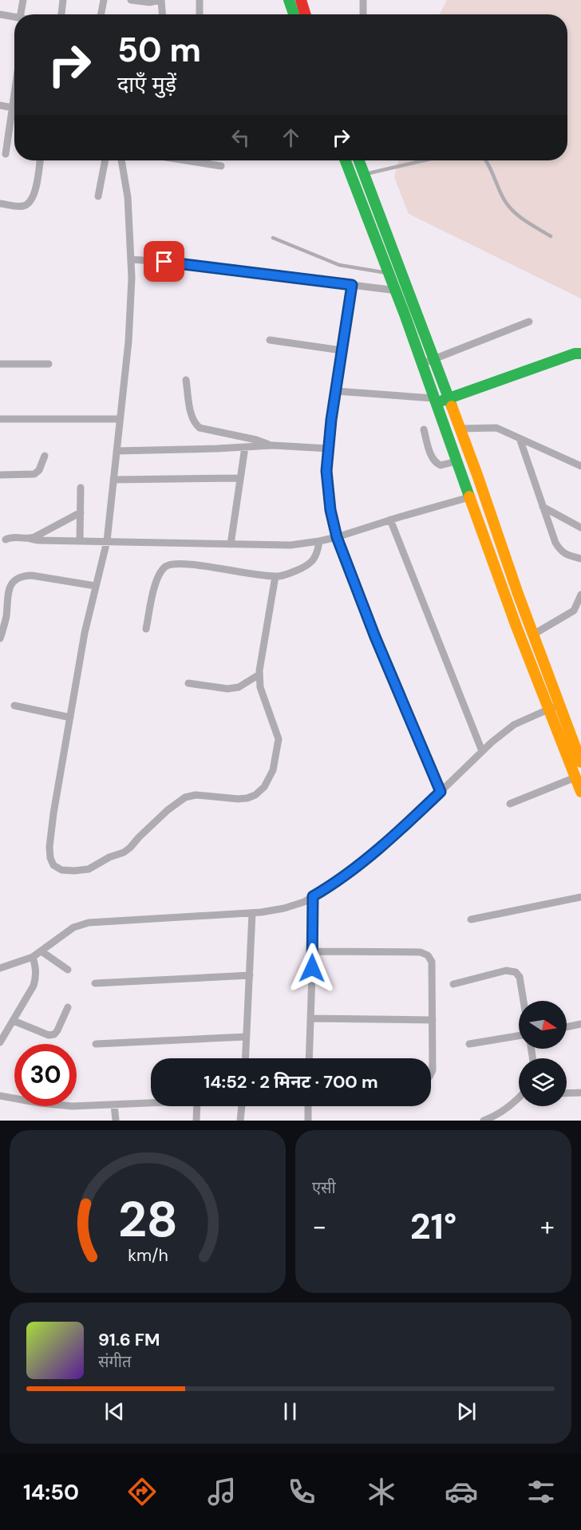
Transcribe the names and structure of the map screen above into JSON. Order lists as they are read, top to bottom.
{
  "north": "right",
  "page": {
    "turn": ["50 m", "दाएँ मुड़ें"],
    "limit": "30",
    "trip": "14:52 · 2 मिनट · 700 m",
    "tile": "एसी",
    "heat": ["−", "21°", "+"],
    "song": ["91.6 FM", "संगीत"],
    "tabs": "14:50",
    "gauge": ["28", "km/h"]
  }
}
